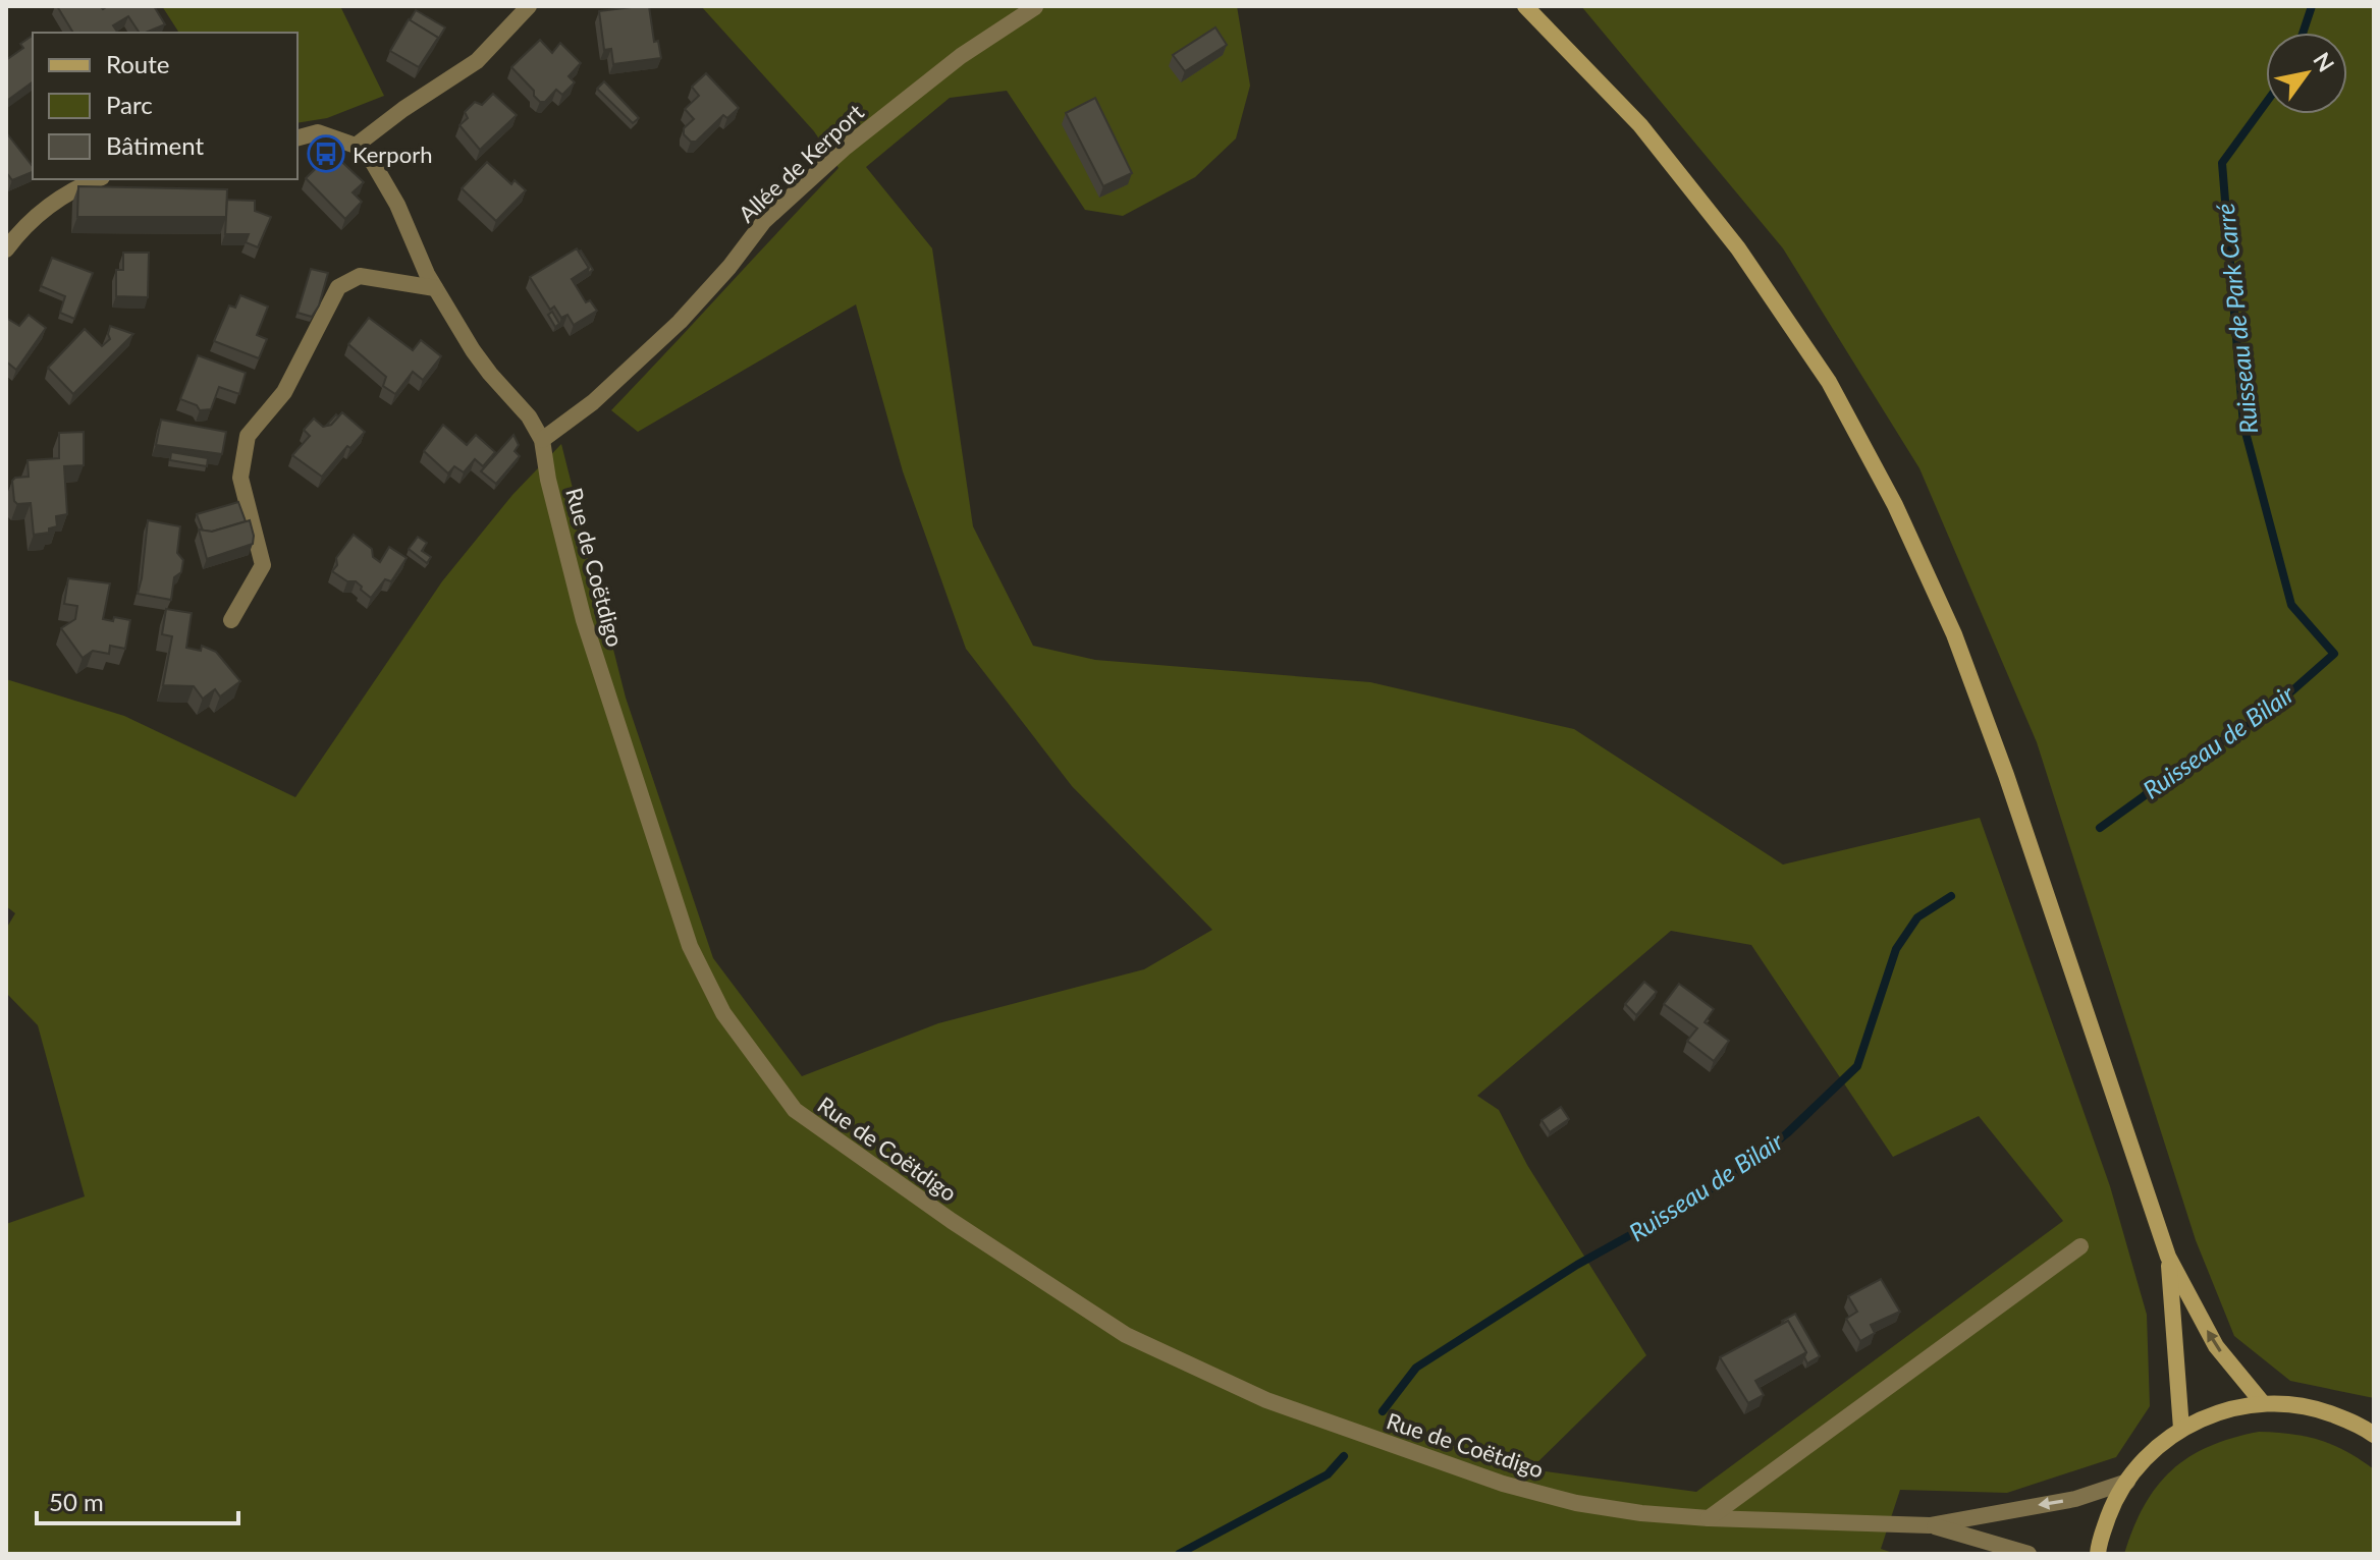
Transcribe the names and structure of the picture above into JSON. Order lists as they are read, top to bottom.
{
  "streets": {
    "street": ["Allée de Kerport", "Rue de Coëtdigo"]
  },
  "crossings": [
    ["Allée de Kerport", "Rue de Coëtdigo"]
  ],
  "water": ["Ruisseau de Park Carré", "Ruisseau de Bilair"],
  "places": {
    "bus stop": ["Kerporh"]
  },
  "legend": ["Route", "Parc", "Bâtiment"],
  "scale_bar": "50 m",
  "north": "top right"
}
